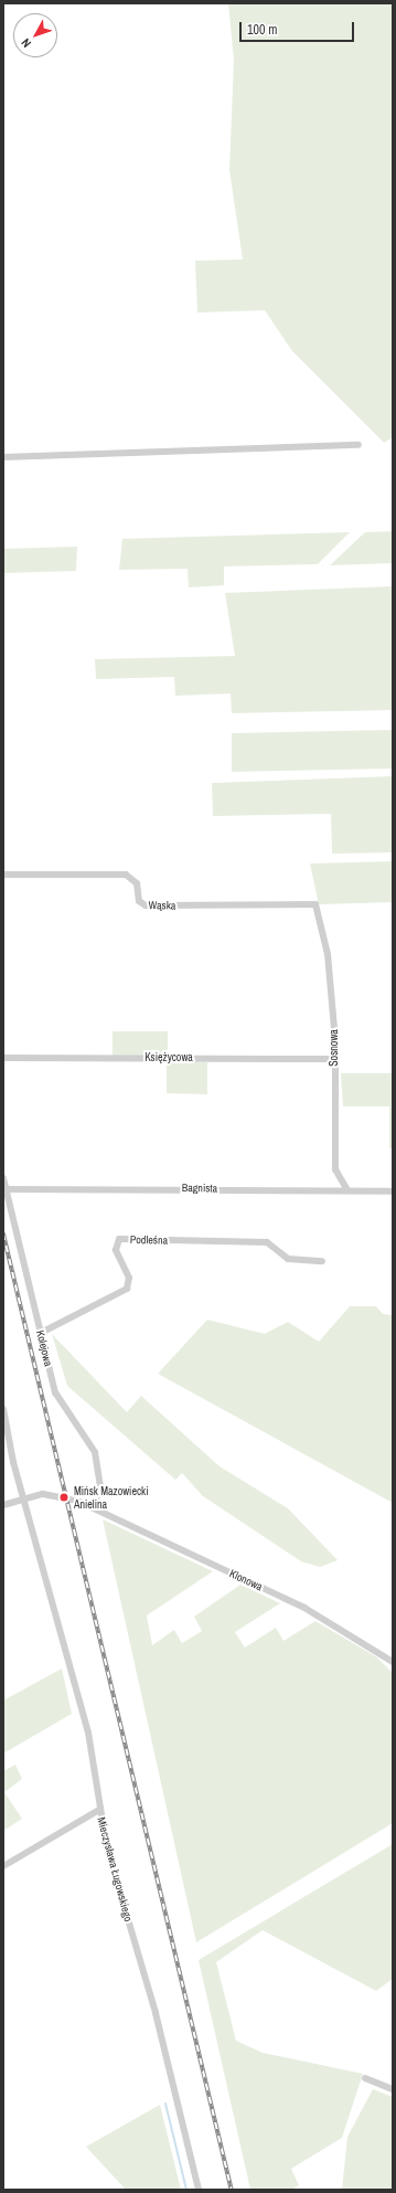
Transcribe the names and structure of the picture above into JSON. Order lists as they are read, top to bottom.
{
  "streets": {
    "street": [
      "Wąska",
      "Sosnowa",
      "Księżycowa",
      "Bagnista",
      "Podleśna",
      "Kolejowa",
      "Klonowa",
      "Mieczysława Ługowskiego"
    ]
  },
  "crossings": [
    ["Wąska", "Sosnowa"],
    ["Sosnowa", "Księżycowa"],
    ["Sosnowa", "Bagnista"],
    ["Bagnista", "Kolejowa"],
    ["Podleśna", "Kolejowa"],
    ["Kolejowa", "Klonowa"],
    ["Klonowa", "Mieczysława Ługowskiego"]
  ],
  "places": ["Mińsk Mazowiecki Anielina"],
  "scale_bar": "100 m",
  "north": "bottom left"
}
